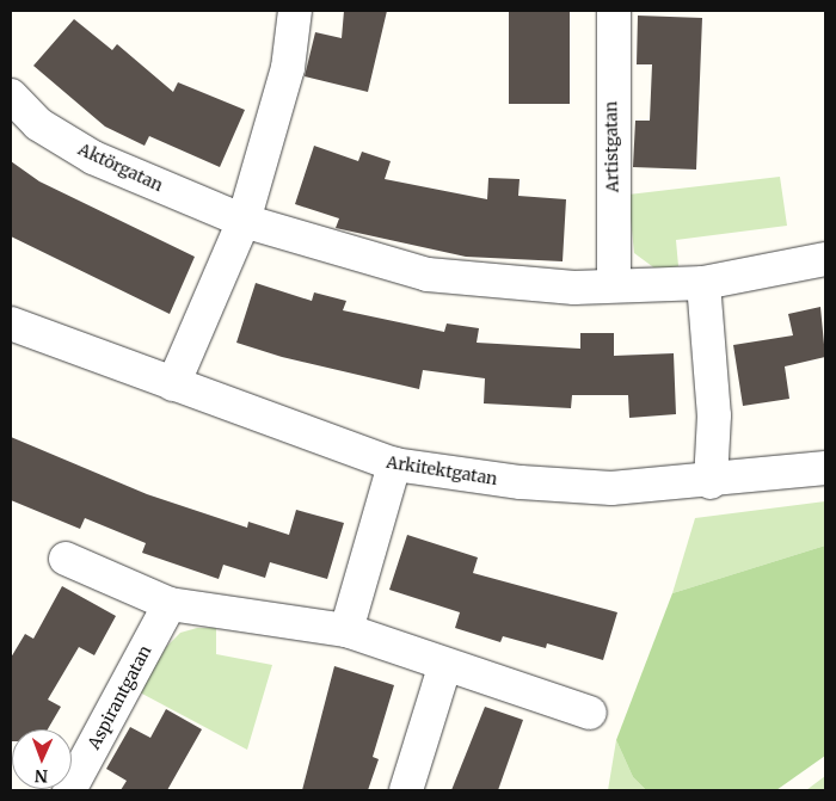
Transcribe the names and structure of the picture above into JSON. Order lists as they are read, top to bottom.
{
  "streets": {
    "street": [
      "Artistgatan",
      "Aktörgatan",
      "Arkitektgatan",
      "Aspirantgatan"
    ]
  },
  "crossings": [
    ["Artistgatan", "Aktörgatan"]
  ],
  "north": "bottom"
}
